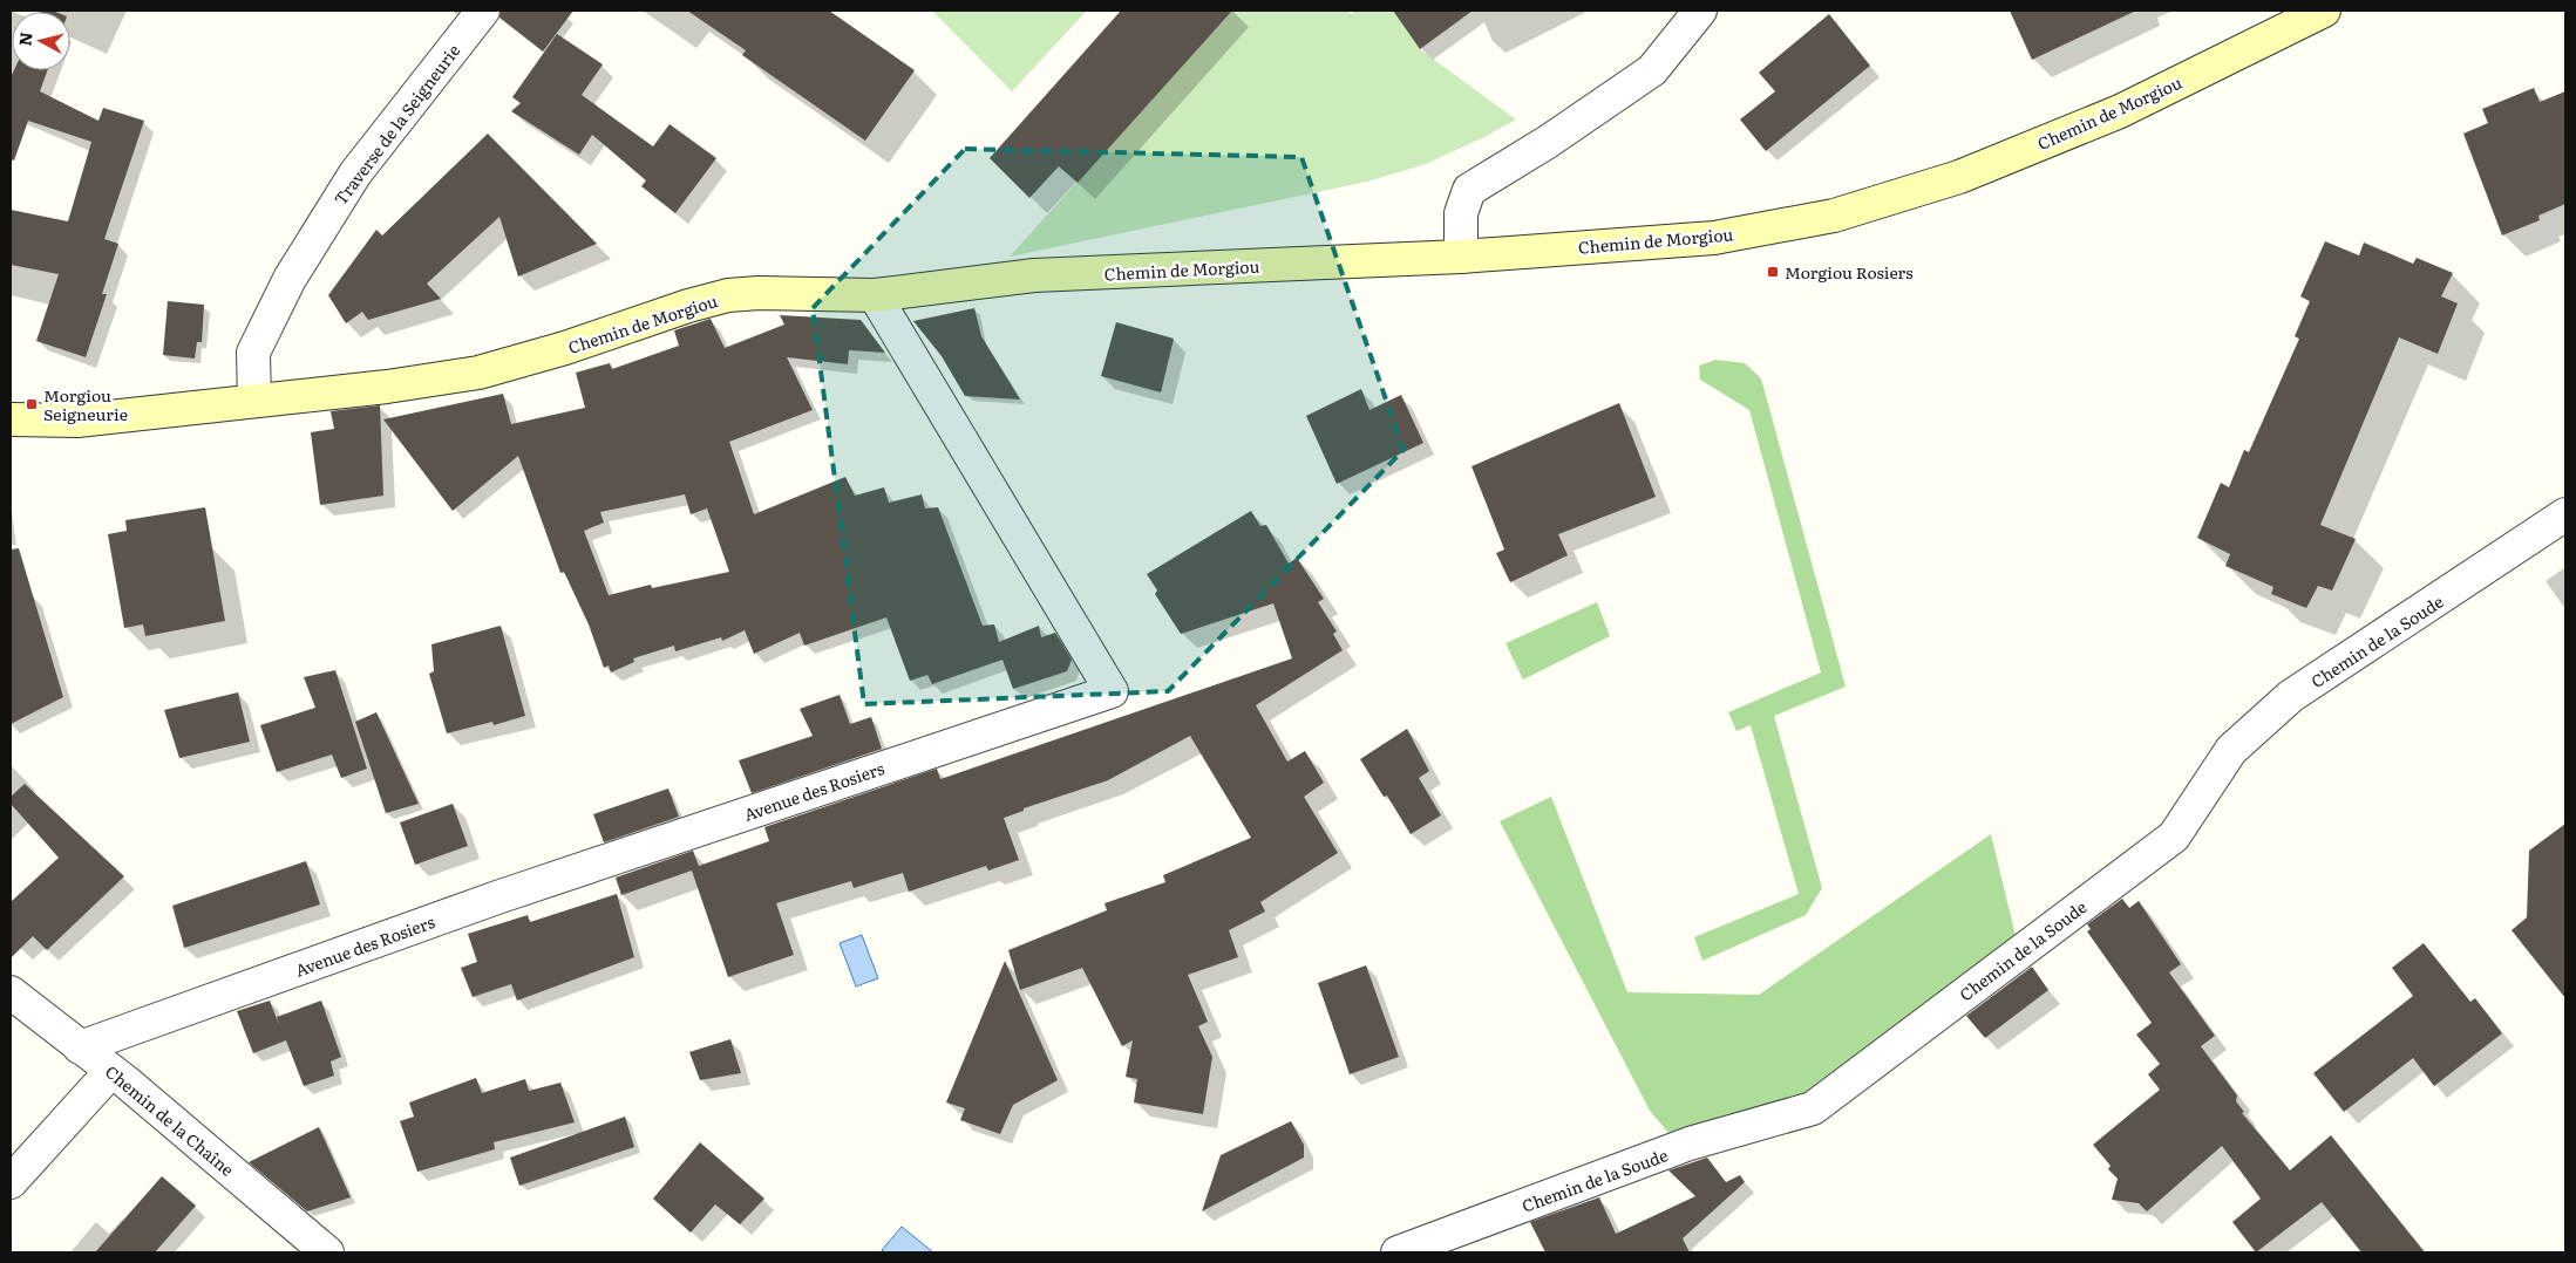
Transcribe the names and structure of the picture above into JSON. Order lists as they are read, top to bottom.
{
  "streets": {
    "street": [
      "Chemin de Morgiou",
      "Traverse de la Seigneurie",
      "Chemin de la Soude",
      "Avenue des Rosiers",
      "Chemin de la Chaîne"
    ]
  },
  "crossings": [
    ["Chemin de Morgiou", "Traverse de la Seigneurie"],
    ["Chemin de Morgiou", "Avenue des Rosiers"],
    ["Avenue des Rosiers", "Chemin de la Chaîne"]
  ],
  "places": {
    "transit": ["Morgiou Rosiers", "Morgiou Seigneurie"]
  },
  "north": "left"
}
